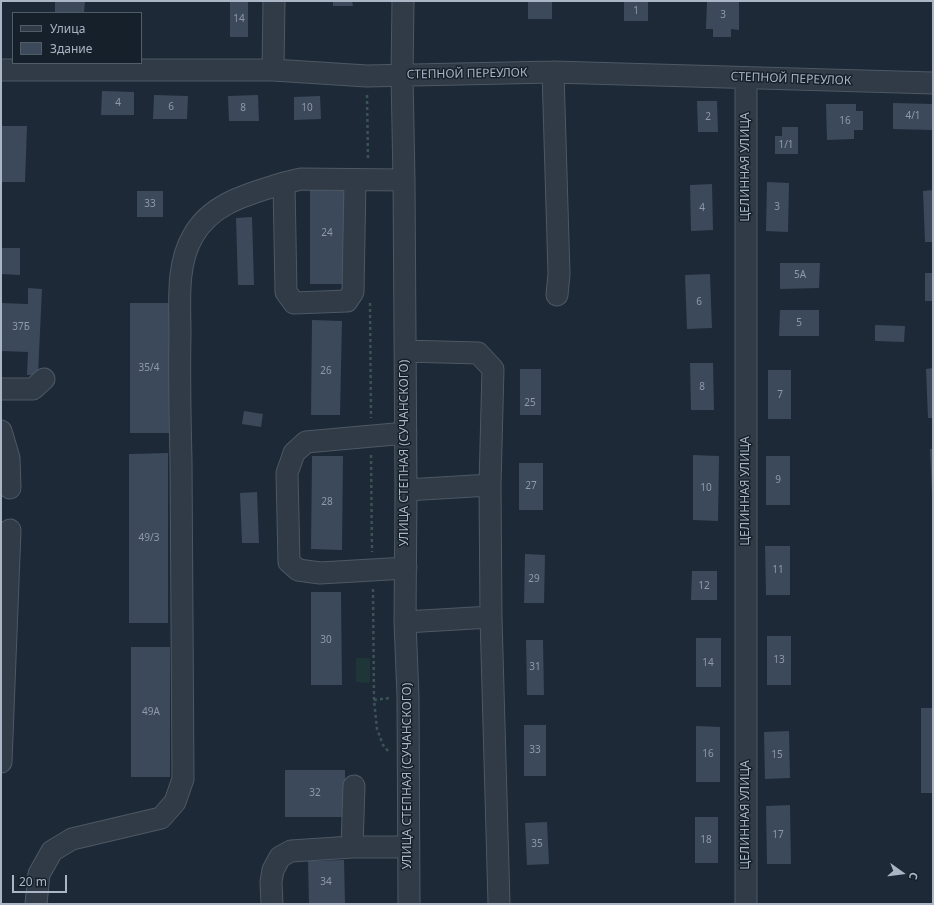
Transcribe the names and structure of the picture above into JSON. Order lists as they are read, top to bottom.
{
  "streets": {
    "street": ["СТЕПНОЙ ПЕРЕУЛОК", "ЦЕЛИННАЯ УЛИЦА", "УЛИЦА СТЕПНАЯ (СУЧАНСКОГО)"]
  },
  "crossings": [
    ["СТЕПНОЙ ПЕРЕУЛОК", "ЦЕЛИННАЯ УЛИЦА"],
    ["СТЕПНОЙ ПЕРЕУЛОК", "УЛИЦА СТЕПНАЯ (СУЧАНСКОГО)"]
  ],
  "house_numbers": [
    "1",
    "3",
    "14",
    "4",
    "6",
    "8",
    "10",
    "4/1",
    "2",
    "16",
    "1/1",
    "33",
    "3",
    "4",
    "24",
    "5А",
    "6",
    "5",
    "37Б",
    "35/4",
    "26",
    "8",
    "7",
    "25",
    "9",
    "27",
    "10",
    "28",
    "49/3",
    "11",
    "29",
    "12",
    "30",
    "13",
    "14",
    "31",
    "49А",
    "33",
    "16",
    "15",
    "32",
    "17",
    "18",
    "35",
    "34"
  ],
  "legend": ["Улица", "Здание"],
  "scale_bar": "20 m",
  "north": "right"
}
